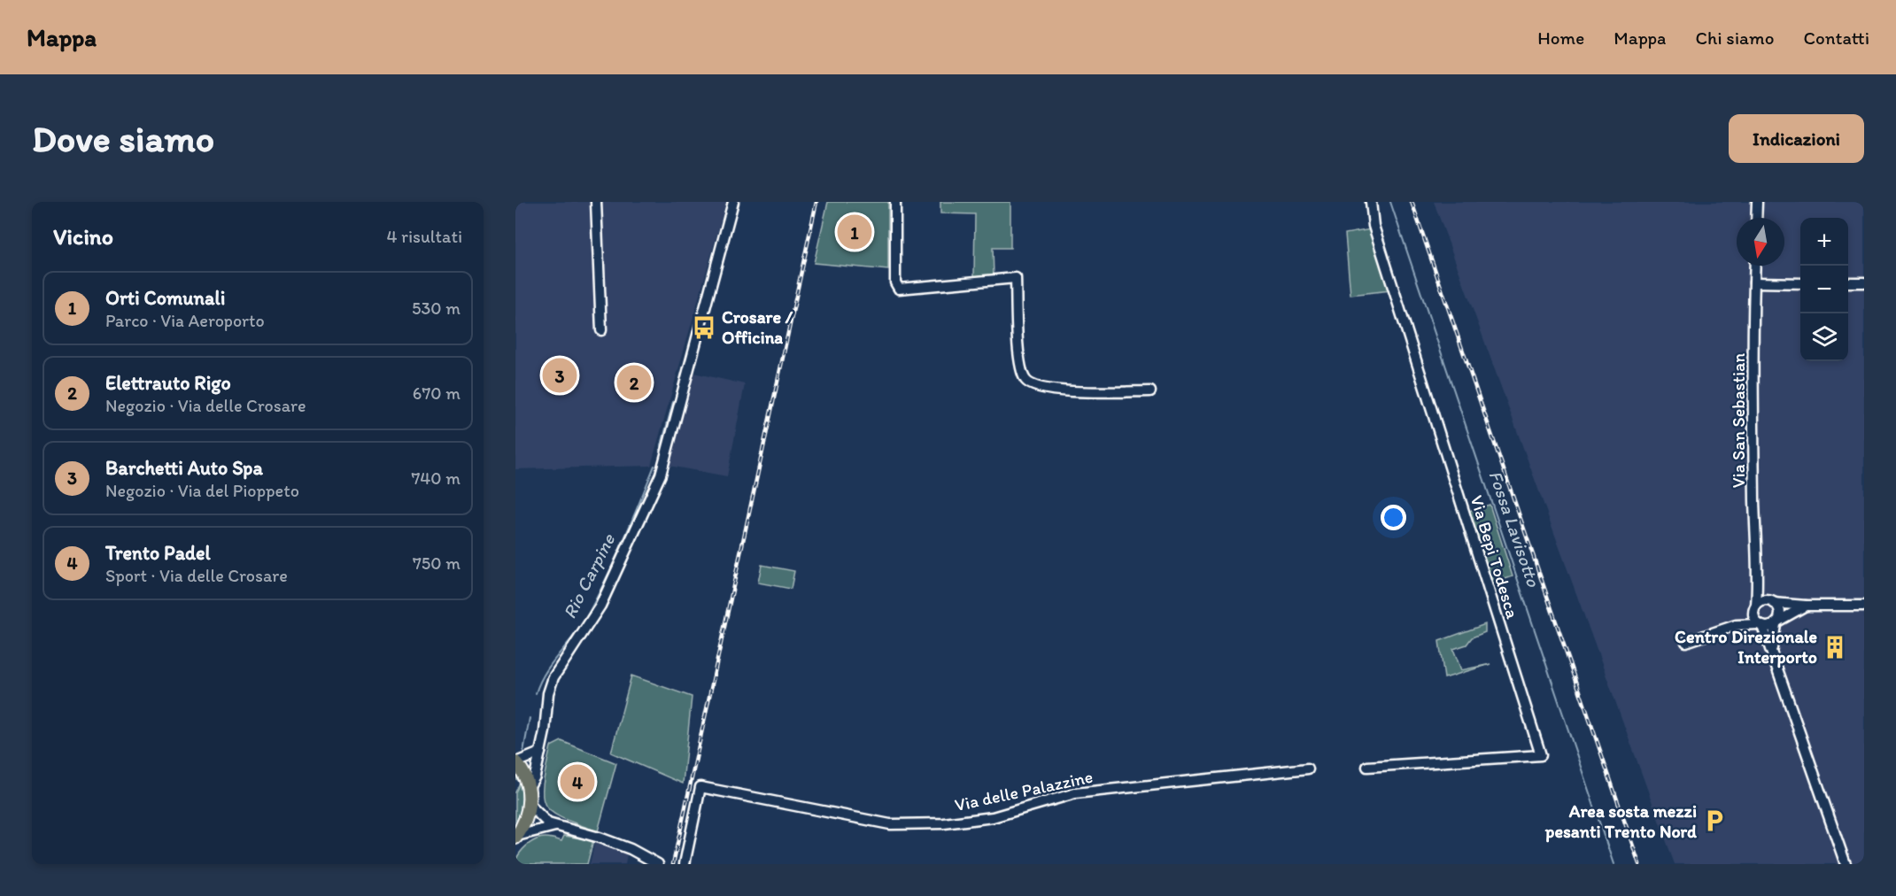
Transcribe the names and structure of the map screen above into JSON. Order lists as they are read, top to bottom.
{
  "streets": {
    "street": ["Via San Sebastian", "Via Bepi Todesca", "Via delle Palazzine"]
  },
  "water": ["Fossa Lavisotto", "Rio Carpine"],
  "places": {
    "bus stop": ["Crosare / Officina"],
    "building": ["Centro Direzionale Interporto"],
    "parking": ["Area sosta mezzi pesanti Trento Nord"]
  },
  "north": "bottom",
  "page": {
    "header": "Mappa",
    "nav": [
      "Home",
      "Mappa",
      "Chi siamo",
      "Contatti"
    ],
    "buttons": "Indicazioni",
    "title": "Dove siamo",
    "heading": ["Vicino", "4 risultati"],
    "pins": [
      "1",
      "3",
      "2",
      "4"
    ],
    "map_buttons": ["+", "−"],
    "list": [
      {
        "mark": "1",
        "name": "Orti Comunali",
        "note": "Parco · Via Aeroporto",
        "value": "530 m"
      },
      {
        "mark": "2",
        "name": "Elettrauto Rigo",
        "note": "Negozio · Via delle Crosare",
        "value": "670 m"
      },
      {
        "mark": "3",
        "name": "Barchetti Auto Spa",
        "note": "Negozio · Via del Pioppeto",
        "value": "740 m"
      },
      {
        "mark": "4",
        "name": "Trento Padel",
        "note": "Sport · Via delle Crosare",
        "value": "750 m"
      }
    ]
  }
}
